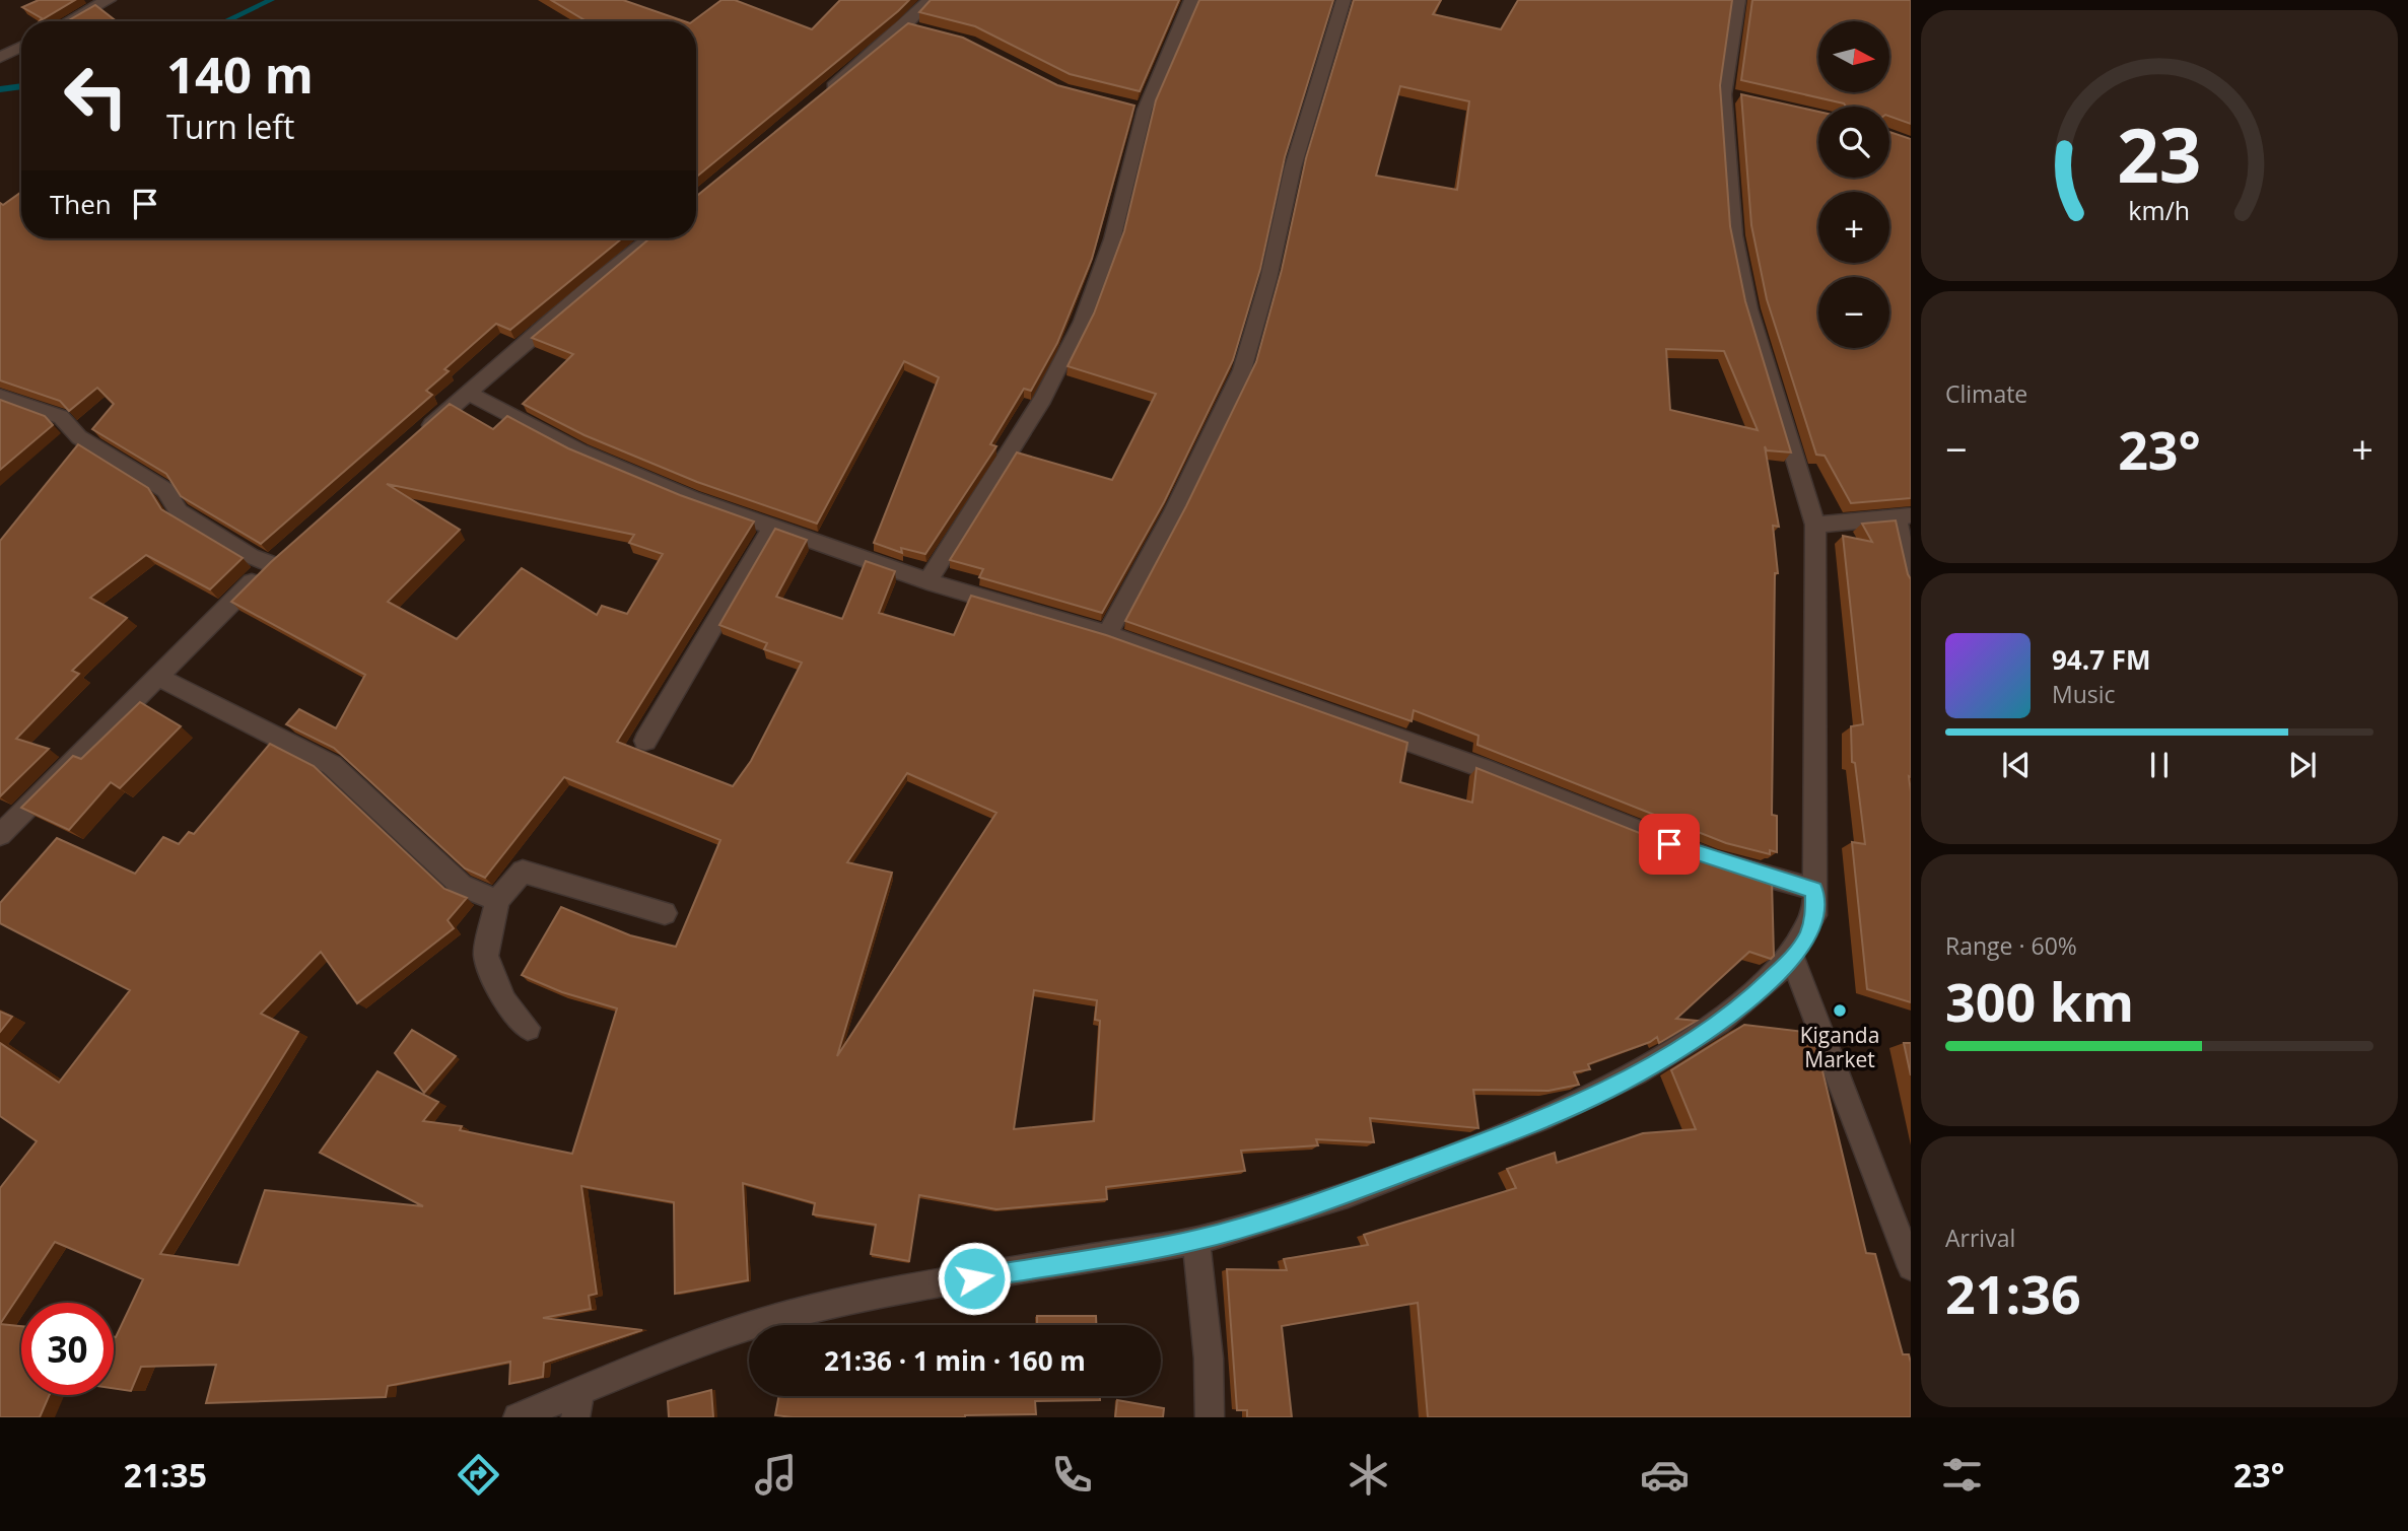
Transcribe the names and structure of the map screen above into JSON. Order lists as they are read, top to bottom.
{
  "places": ["Kiganda Market"],
  "north": "right",
  "page": {
    "map_buttons": ["+", "−"],
    "turn": ["140 m", "Turn left"],
    "then": "Then",
    "tile": [
      "Climate",
      ["Range · 60%", "300 km"],
      ["Arrival", "21:36"]
    ],
    "heat": ["−", "23°", "+"],
    "song": ["94.7 FM", "Music"],
    "limit": "30",
    "trip": "21:36 · 1 min · 160 m",
    "tabs": ["21:35", "23°"],
    "gauge": ["23", "km/h"]
  }
}
